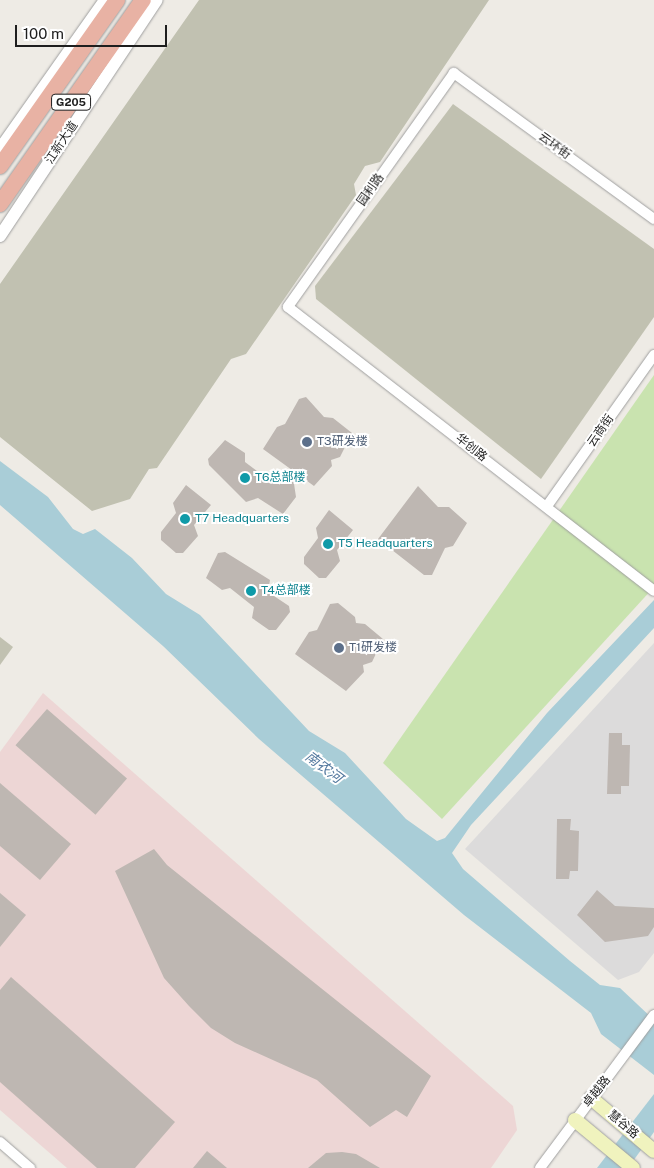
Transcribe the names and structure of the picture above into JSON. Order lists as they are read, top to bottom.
{
  "streets": {
    "highway": ["G205", "江新大道"],
    "main road": ["慧谷路"],
    "street": [
      "云环街",
      "园利路",
      "云商街",
      "华创路",
      "卓越路"
    ]
  },
  "crossings": [
    ["云环街", "园利路"],
    ["园利路", "华创路"],
    ["云商街", "华创路"],
    ["卓越路", "慧谷路"]
  ],
  "water": ["南农河"],
  "places": [
    "T3研发楼",
    "T6总部楼",
    "T7 Headquarters",
    "T5 Headquarters",
    "T4总部楼",
    "T1研发楼"
  ],
  "scale_bar": "100 m"
}
